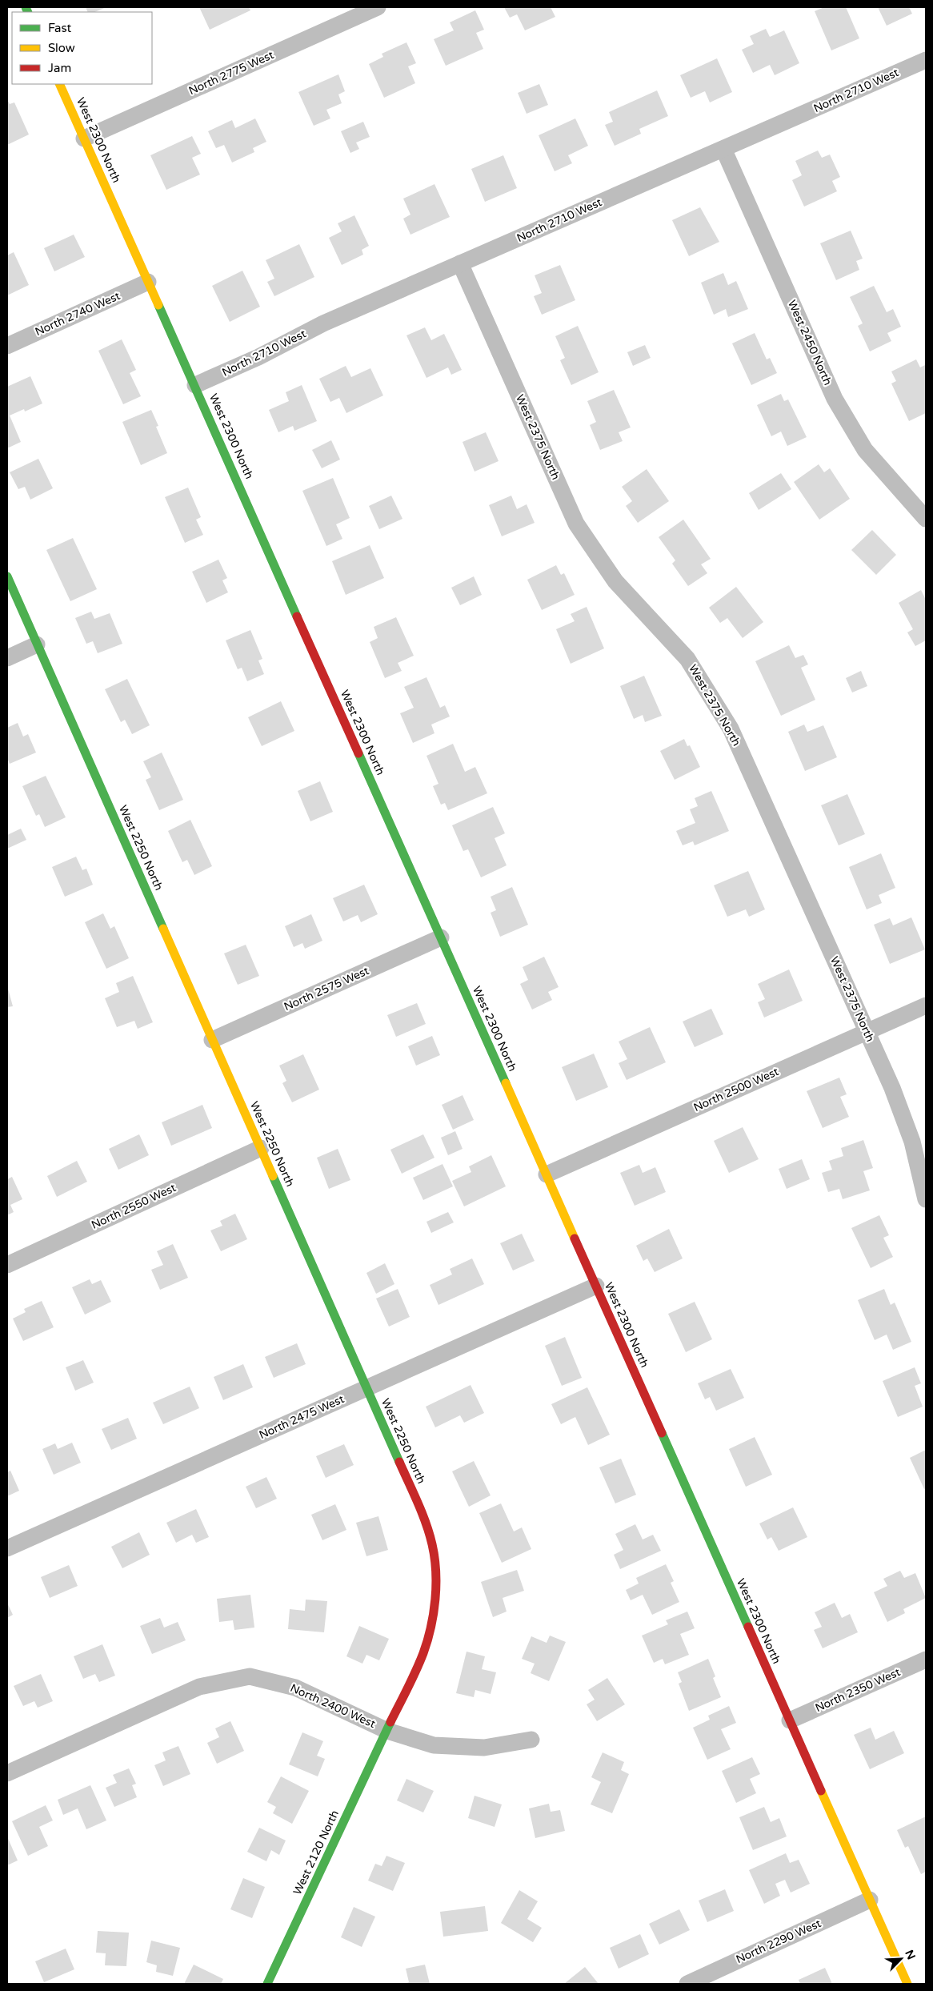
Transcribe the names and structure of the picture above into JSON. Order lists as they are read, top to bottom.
{
  "streets": {
    "street": [
      "North 2775 West",
      "North 2710 West",
      "West 2300 North",
      "North 2740 West",
      "West 2450 North",
      "West 2375 North",
      "West 2250 North",
      "North 2575 West",
      "North 2500 West",
      "North 2550 West",
      "North 2475 West",
      "North 2350 West",
      "North 2400 West",
      "West 2120 North",
      "North 2290 West"
    ]
  },
  "crossings": [
    ["North 2775 West", "West 2300 North"],
    ["North 2710 West", "West 2300 North"],
    ["North 2710 West", "West 2450 North"],
    ["North 2710 West", "West 2375 North"],
    ["West 2300 North", "North 2740 West"],
    ["West 2300 North", "North 2575 West"],
    ["West 2300 North", "North 2500 West"],
    ["West 2300 North", "North 2475 West"],
    ["West 2300 North", "North 2350 West"],
    ["West 2300 North", "North 2290 West"],
    ["West 2375 North", "North 2500 West"],
    ["West 2250 North", "North 2575 West"],
    ["West 2250 North", "North 2550 West"],
    ["West 2250 North", "North 2475 West"],
    ["West 2250 North", "North 2400 West"],
    ["West 2250 North", "West 2120 North"],
    ["North 2400 West", "West 2120 North"]
  ],
  "legend": ["Fast", "Slow", "Jam"],
  "north": "top right"
}
